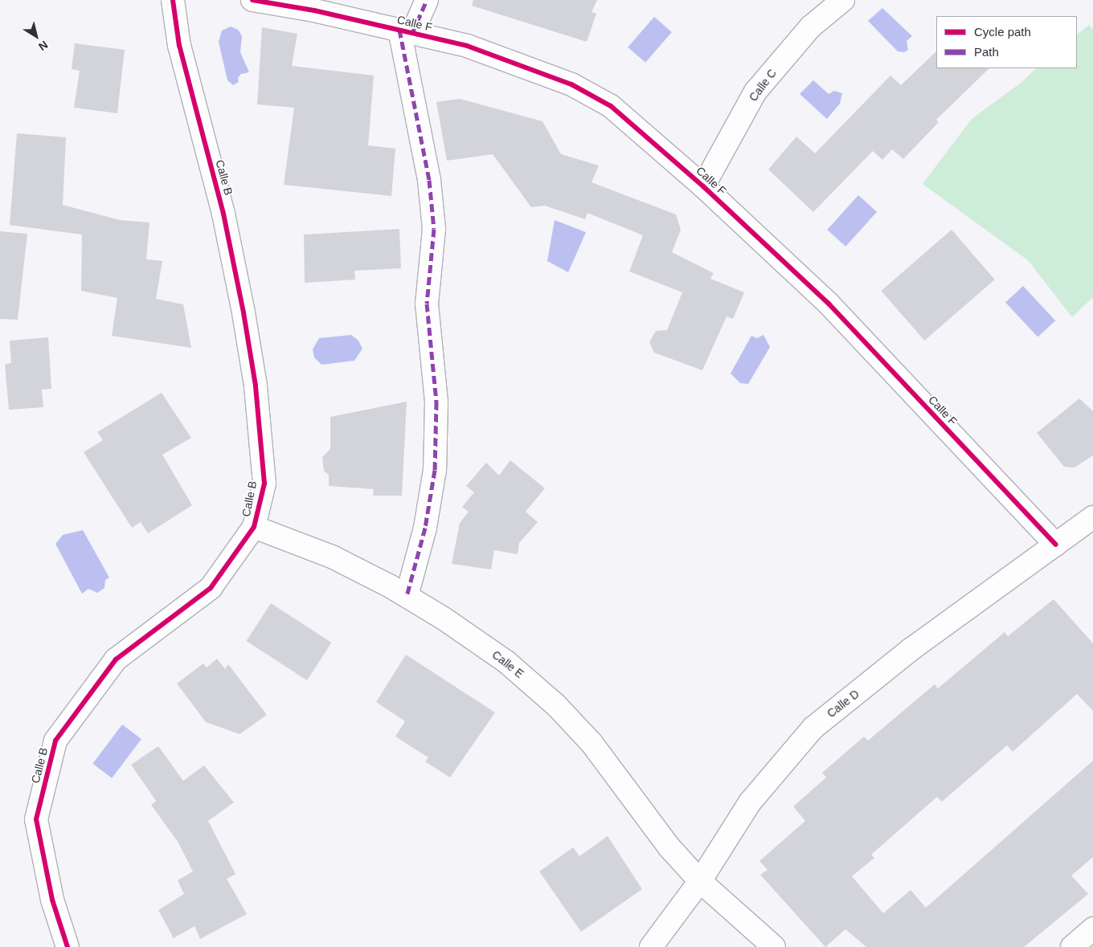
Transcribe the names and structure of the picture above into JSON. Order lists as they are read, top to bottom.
{
  "streets": {
    "street": [
      "Calle F",
      "Calle C",
      "Calle B",
      "Calle E",
      "Calle D"
    ]
  },
  "crossings": [
    ["Calle F", "Calle C"],
    ["Calle F", "Calle D"],
    ["Calle B", "Calle E"],
    ["Calle E", "Calle D"]
  ],
  "legend": ["Cycle path", "Path"],
  "north": "bottom right"
}
